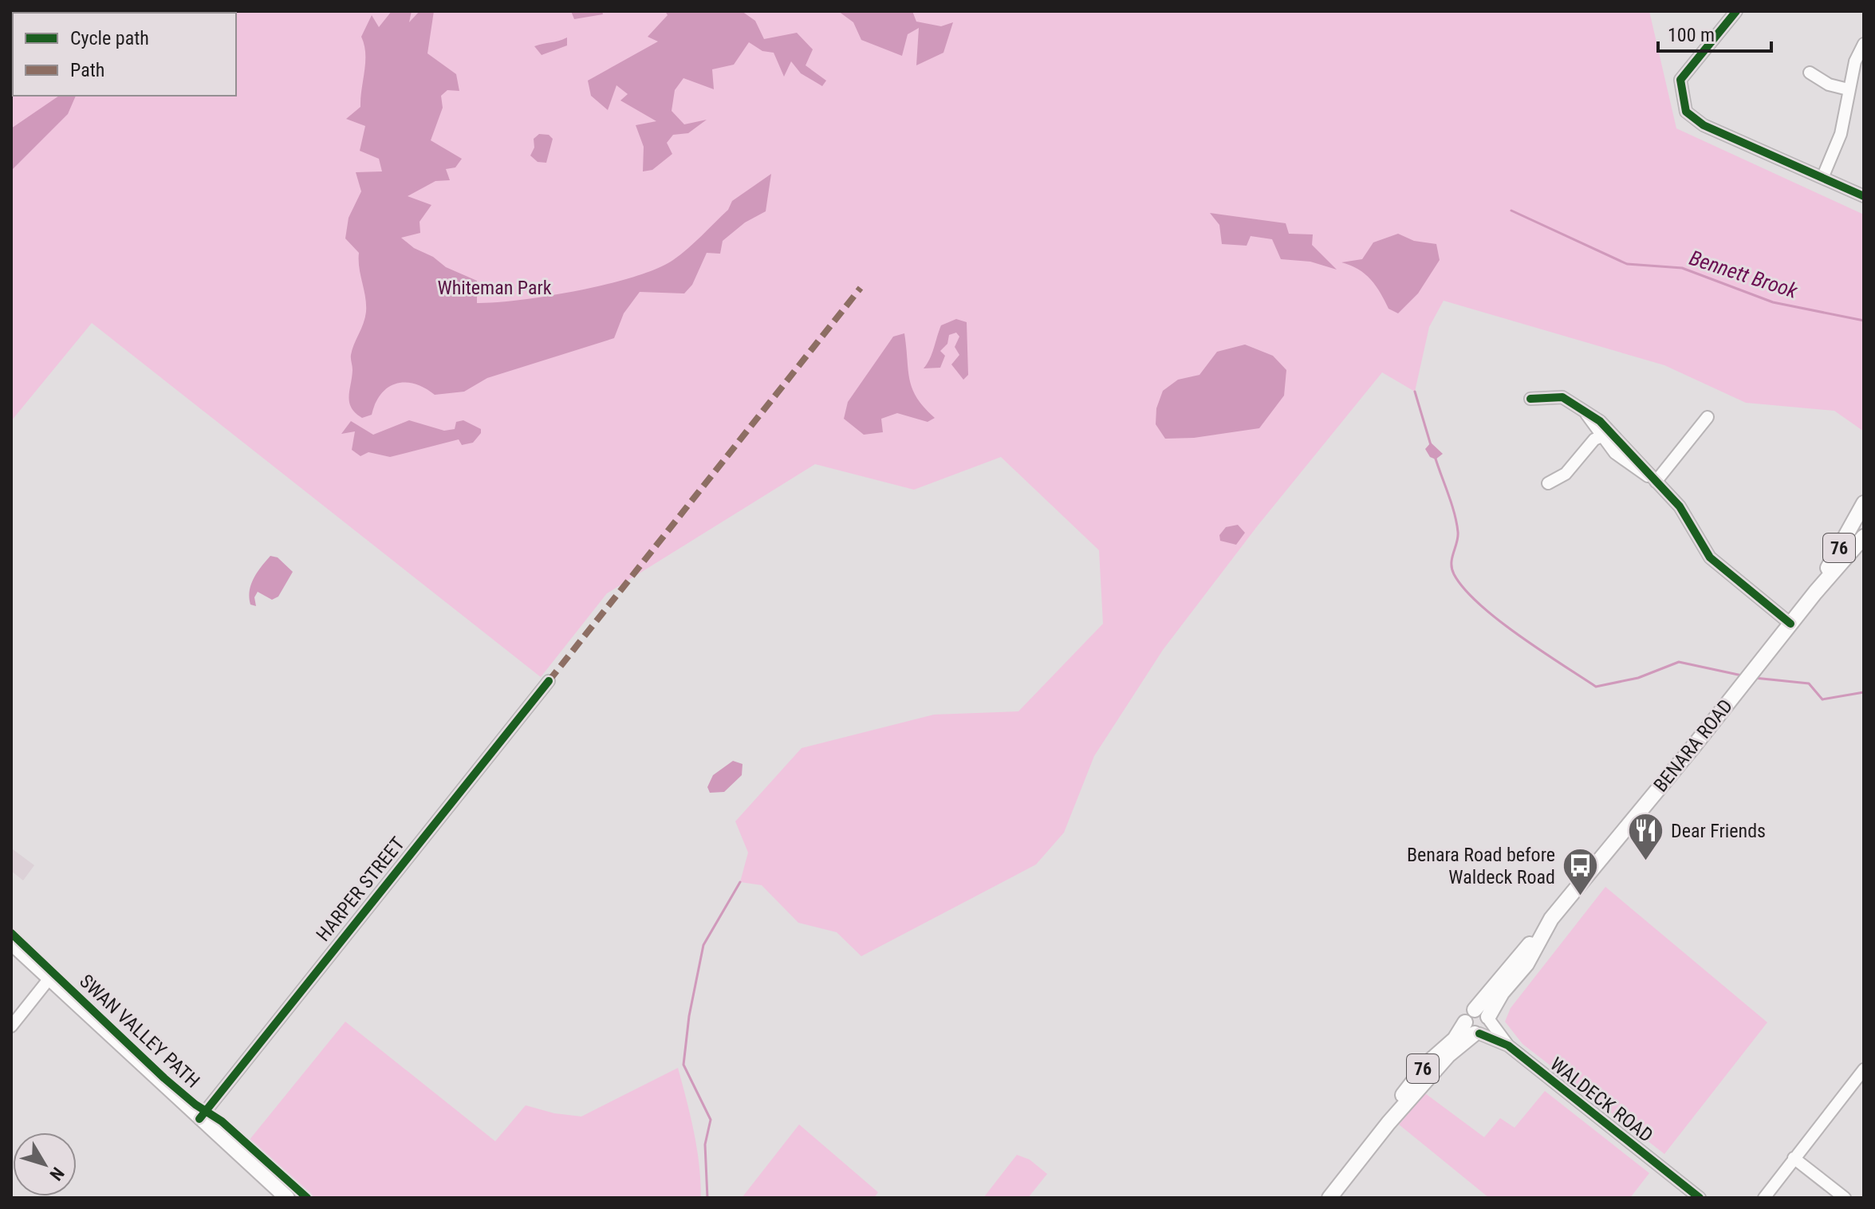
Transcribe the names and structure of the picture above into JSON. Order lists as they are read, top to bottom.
{
  "streets": {
    "main road": ["76", "BENARA ROAD"],
    "street": ["HARPER STREET", "WALDECK ROAD"],
    "cycle path": ["SWAN VALLEY PATH"]
  },
  "crossings": [
    ["76", "BENARA ROAD"],
    ["76", "WALDECK ROAD"],
    ["BENARA ROAD", "WALDECK ROAD"]
  ],
  "water": ["Bennett Brook"],
  "parks": ["Whiteman Park"],
  "places": {
    "restaurant": ["Dear Friends"],
    "bus stop": ["Benara Road before Waldeck Road"]
  },
  "legend": ["Cycle path", "Path"],
  "scale_bar": "100 m",
  "north": "bottom right"
}
